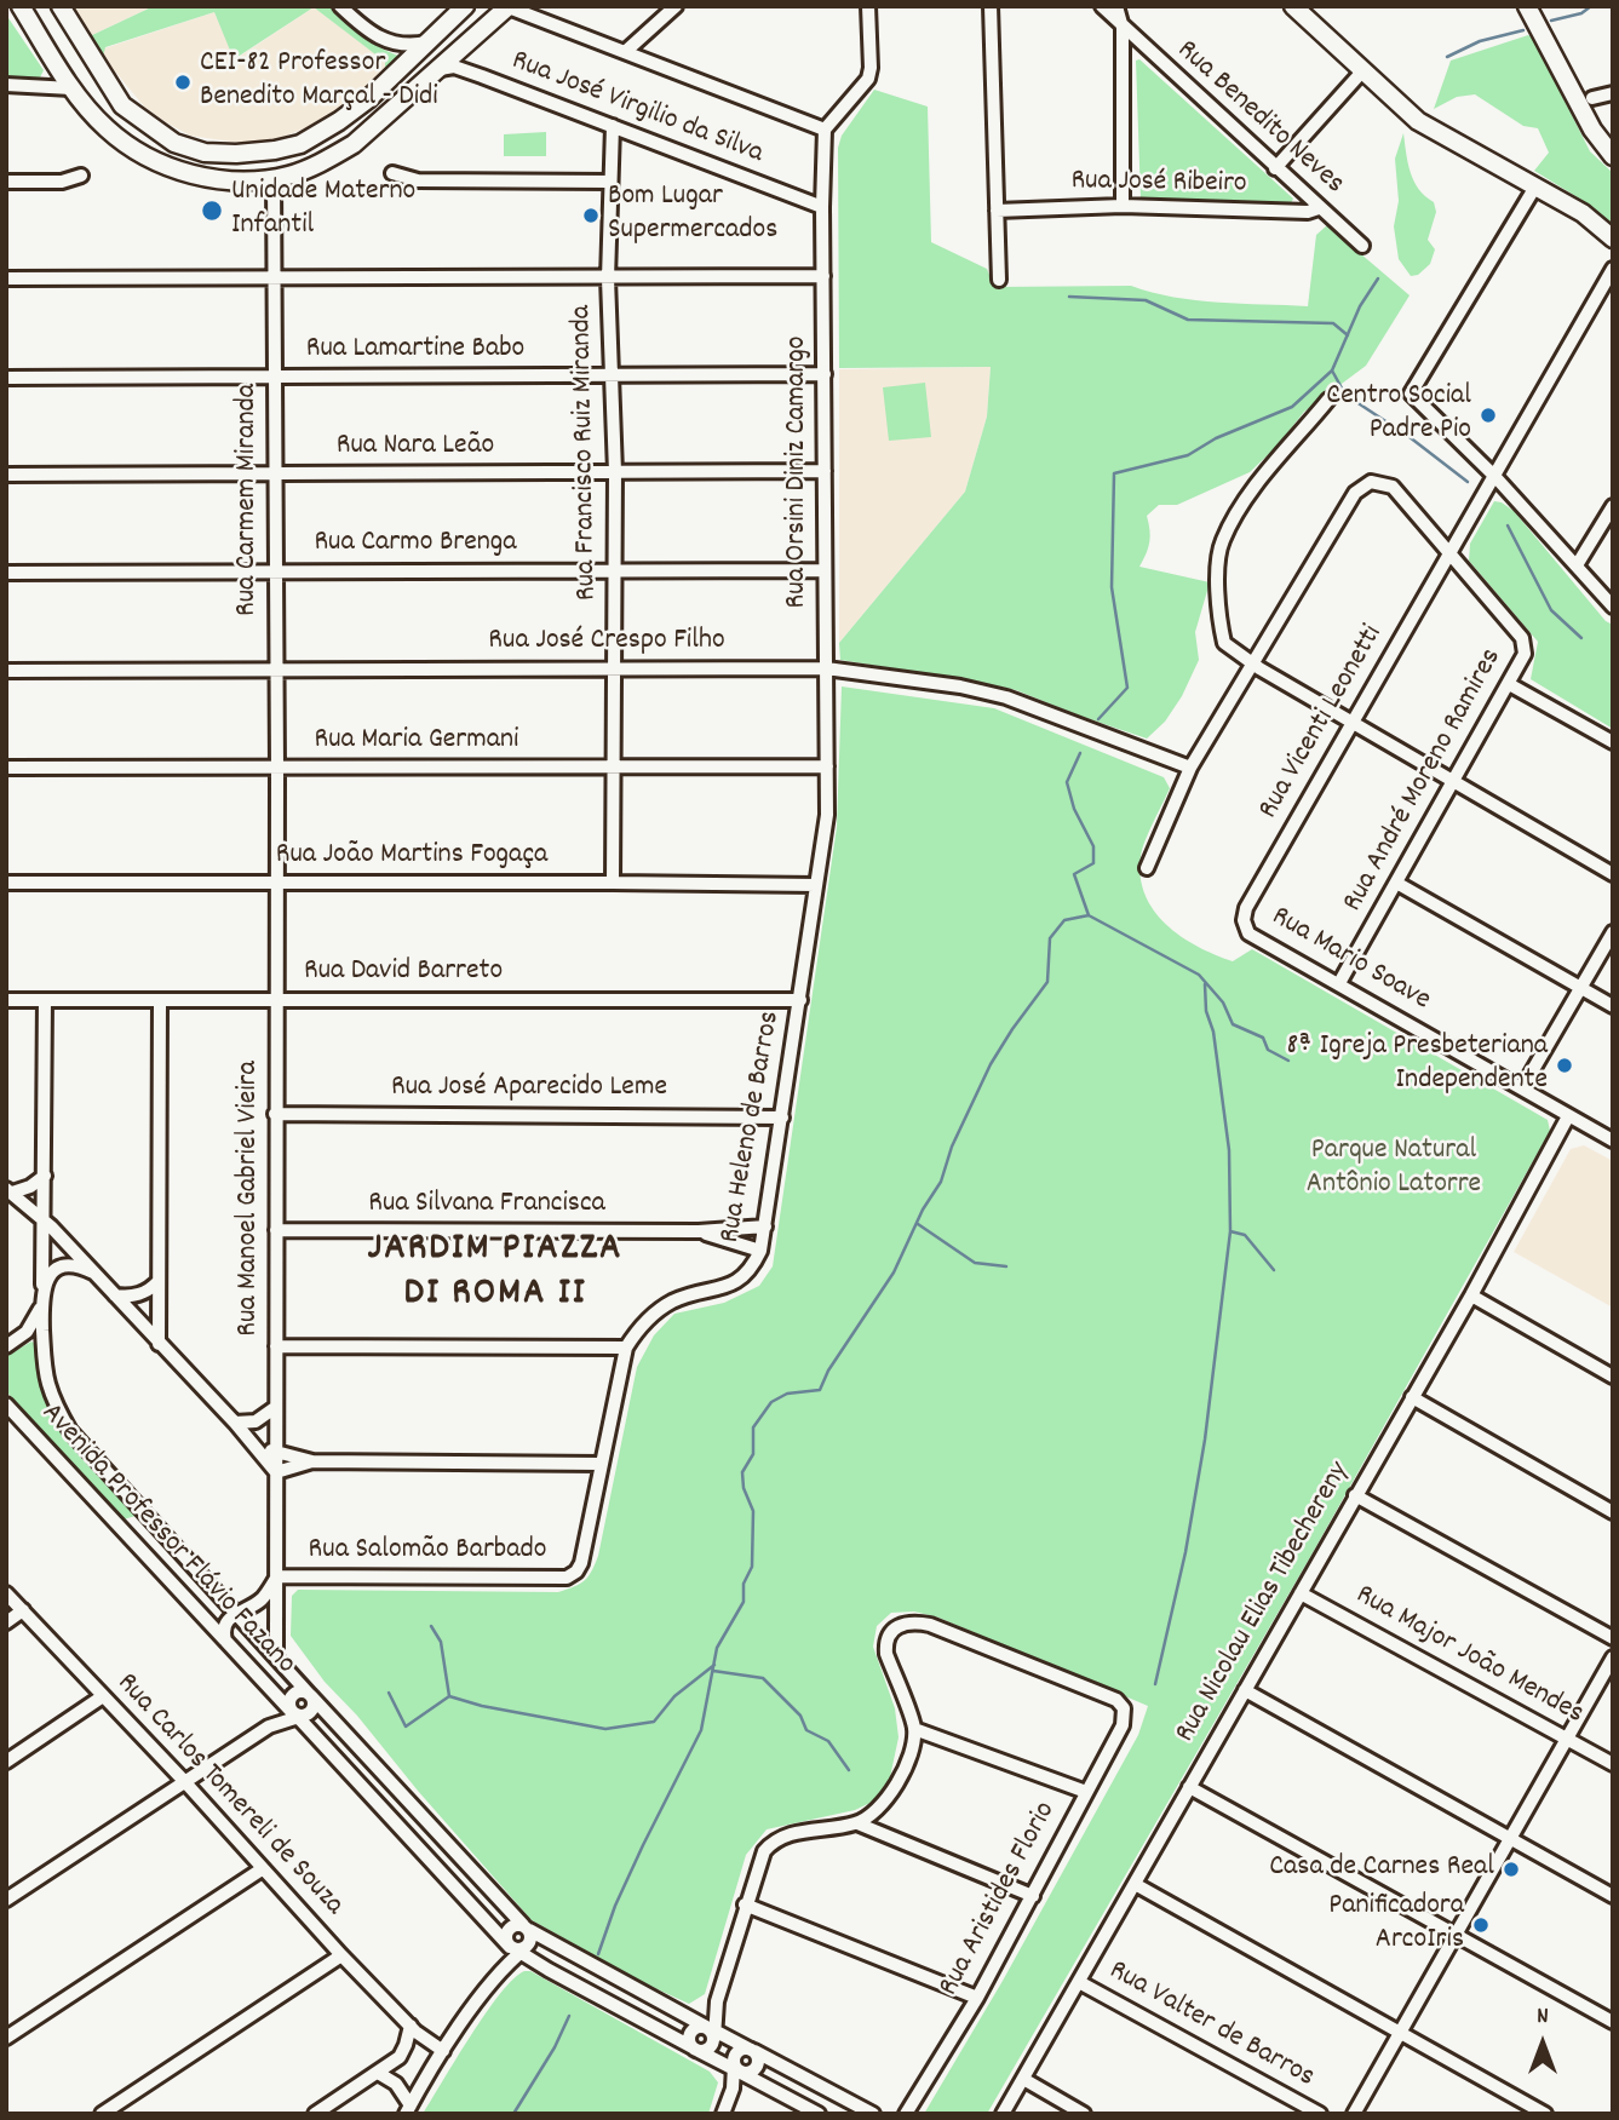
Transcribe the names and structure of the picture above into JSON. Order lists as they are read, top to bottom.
{
  "streets": {
    "street": [
      "Rua José Virgilio da Silva",
      "Rua Benedito Neves",
      "Rua José Ribeiro",
      "Rua Lamartine Babo",
      "Rua Nara Leão",
      "Rua Francisco Ruiz Miranda",
      "Rua Orsini Diniz Camargo",
      "Rua Carmem Miranda",
      "Rua Carmo Brenga",
      "Rua José Crespo Filho",
      "Rua Vicenti Leonetti",
      "Rua Maria Germani",
      "Rua André Moreno Ramires",
      "Rua João Martins Fogaça",
      "Rua Mario Soave",
      "Rua David Barreto",
      "Rua José Aparecido Leme",
      "Rua Heleno de Barros",
      "Rua Manoel Gabriel Vieira",
      "Rua Silvana Francisca",
      "Avenida Professor Flávio Fazano",
      "Rua Salomão Barbado",
      "Rua Nicolau Elias Tibechereny",
      "Rua Major João Mendes",
      "Rua Carlos Tomereli de Souza",
      "Rua Aristides Florio",
      "Rua Valter de Barros"
    ]
  },
  "crossings": [
    ["Rua José Virgilio da Silva", "Rua Francisco Ruiz Miranda"],
    ["Rua José Virgilio da Silva", "Rua Orsini Diniz Camargo"],
    ["Rua Benedito Neves", "Rua José Ribeiro"],
    ["Rua Lamartine Babo", "Rua Francisco Ruiz Miranda"],
    ["Rua Lamartine Babo", "Rua Orsini Diniz Camargo"],
    ["Rua Lamartine Babo", "Rua Carmem Miranda"],
    ["Rua Nara Leão", "Rua Francisco Ruiz Miranda"],
    ["Rua Nara Leão", "Rua Orsini Diniz Camargo"],
    ["Rua Nara Leão", "Rua Carmem Miranda"],
    ["Rua Francisco Ruiz Miranda", "Rua Carmo Brenga"],
    ["Rua Francisco Ruiz Miranda", "Rua José Crespo Filho"],
    ["Rua Francisco Ruiz Miranda", "Rua Maria Germani"],
    ["Rua Francisco Ruiz Miranda", "Rua João Martins Fogaça"],
    ["Rua Orsini Diniz Camargo", "Rua Carmo Brenga"],
    ["Rua Orsini Diniz Camargo", "Rua José Crespo Filho"],
    ["Rua Orsini Diniz Camargo", "Rua Maria Germani"],
    ["Rua Orsini Diniz Camargo", "Rua Heleno de Barros"],
    ["Rua Carmem Miranda", "Rua Carmo Brenga"],
    ["Rua Carmem Miranda", "Rua José Crespo Filho"],
    ["Rua Carmem Miranda", "Rua Maria Germani"],
    ["Rua Carmem Miranda", "Rua Manoel Gabriel Vieira"],
    ["Rua Vicenti Leonetti", "Rua André Moreno Ramires"],
    ["Rua Vicenti Leonetti", "Rua Mario Soave"],
    ["Rua André Moreno Ramires", "Rua Mario Soave"],
    ["Rua João Martins Fogaça", "Rua Heleno de Barros"],
    ["Rua João Martins Fogaça", "Rua Manoel Gabriel Vieira"],
    ["Rua Mario Soave", "Rua Nicolau Elias Tibechereny"],
    ["Rua David Barreto", "Rua Heleno de Barros"],
    ["Rua David Barreto", "Rua Manoel Gabriel Vieira"],
    ["Rua David Barreto", "Avenida Professor Flávio Fazano"],
    ["Rua José Aparecido Leme", "Rua Heleno de Barros"],
    ["Rua José Aparecido Leme", "Rua Manoel Gabriel Vieira"],
    ["Rua Heleno de Barros", "Rua Silvana Francisca"],
    ["Rua Heleno de Barros", "Rua Salomão Barbado"],
    ["Rua Manoel Gabriel Vieira", "Rua Silvana Francisca"],
    ["Rua Manoel Gabriel Vieira", "Avenida Professor Flávio Fazano"],
    ["Rua Manoel Gabriel Vieira", "Rua Salomão Barbado"],
    ["Rua Nicolau Elias Tibechereny", "Rua Major João Mendes"],
    ["Rua Nicolau Elias Tibechereny", "Rua Valter de Barros"]
  ],
  "districts": ["JARDIM PIAZZA DI ROMA II"],
  "parks": ["Parque Natural Antônio Latorre"],
  "places": [
    "CEI-82 Professor Benedito Marçal - Didi",
    "Unidade Materno Infantil",
    "Bom Lugar Supermercados",
    "Centro Social Padre Pio",
    "8ª Igreja Presbeteriana Independente",
    "Casa de Carnes Real",
    "Panificadora ArcoIris"
  ],
  "north": "top"
}
